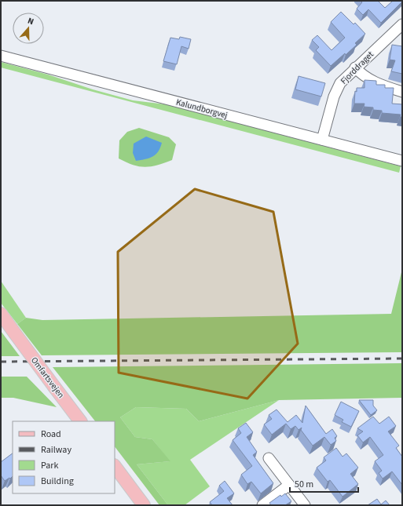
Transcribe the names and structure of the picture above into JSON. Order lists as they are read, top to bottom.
{
  "streets": {
    "main road": ["Omfartsvejen"],
    "street": ["Fjorddraget", "Kalundborgvej"]
  },
  "crossings": [
    ["Fjorddraget", "Kalundborgvej"]
  ],
  "legend": [
    "Road",
    "Railway",
    "Park",
    "Building"
  ],
  "scale_bar": "50 m",
  "north": "top"
}
